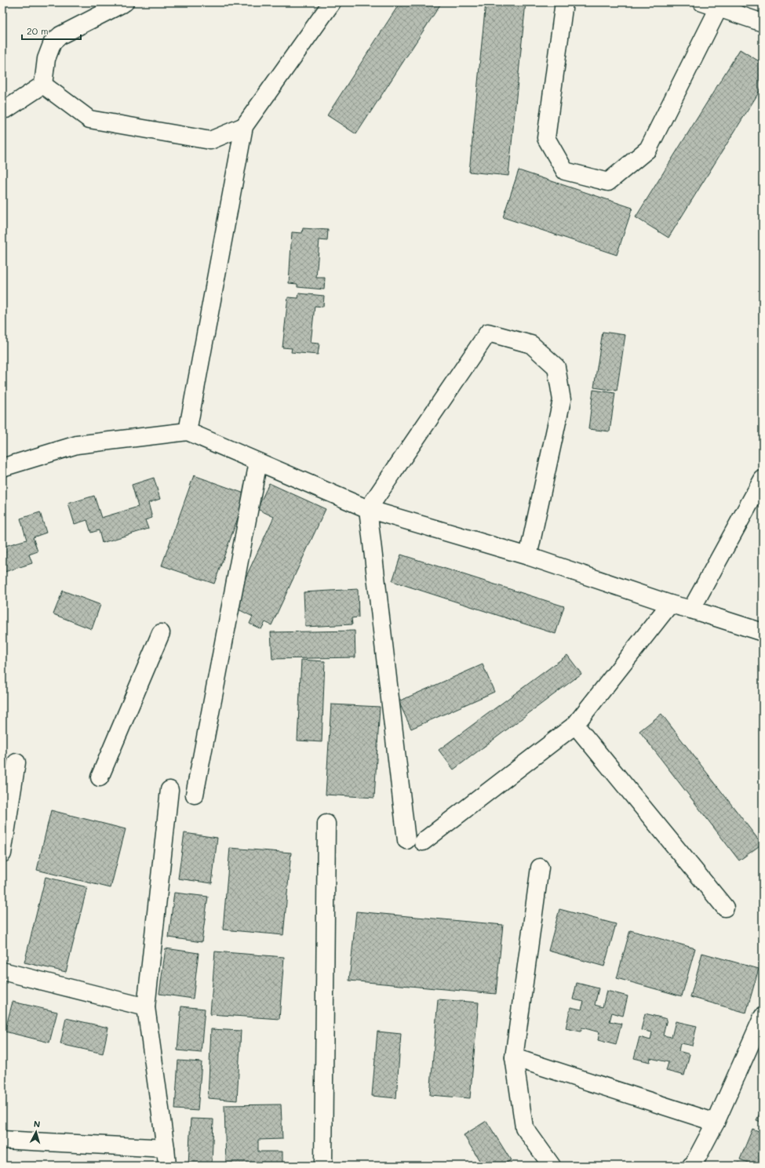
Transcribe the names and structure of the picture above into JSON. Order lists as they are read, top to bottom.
{
  "scale_bar": "20 m",
  "north": "top"
}
